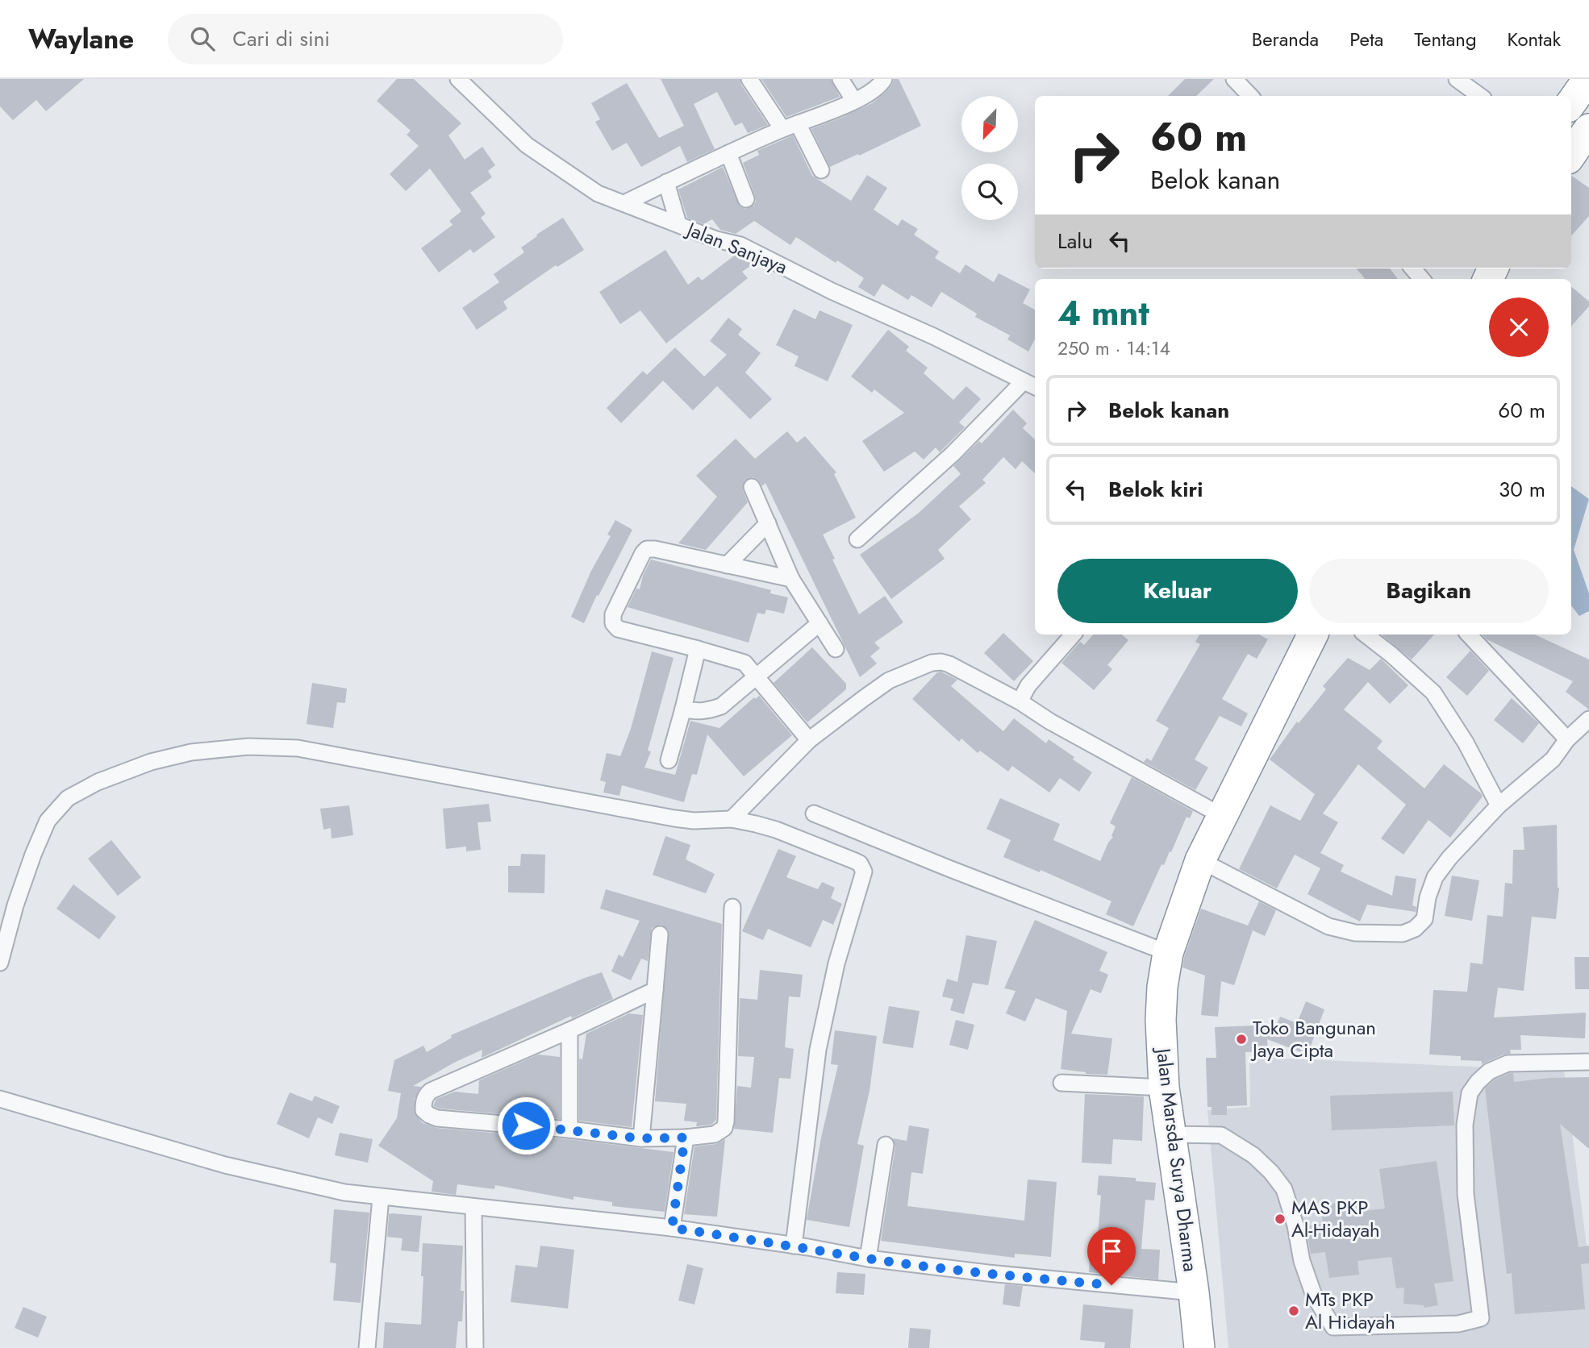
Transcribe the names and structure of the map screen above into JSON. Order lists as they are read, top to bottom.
{
  "streets": {
    "highway": ["Jalan Marsda Surya Dharma"],
    "street": ["Jalan Sanjaya"]
  },
  "places": ["Toko Bangunan Jaya Cipta", "MAS PKP Al-Hidayah", "MTs PKP Al Hidayah"],
  "north": "bottom left",
  "page": {
    "header": "Waylane",
    "search": "Cari di sini",
    "nav": [
      "Beranda",
      "Peta",
      "Tentang",
      "Kontak"
    ],
    "turn": ["60 m", "Belok kanan"],
    "then": "Lalu",
    "heading": ["4 mnt", "250 m · 14:14"],
    "list": [
      {
        "name": "Belok kanan",
        "value": "60 m"
      },
      {
        "name": "Belok kiri",
        "value": "30 m"
      }
    ],
    "buttons": ["Keluar", "Bagikan"]
  }
}
